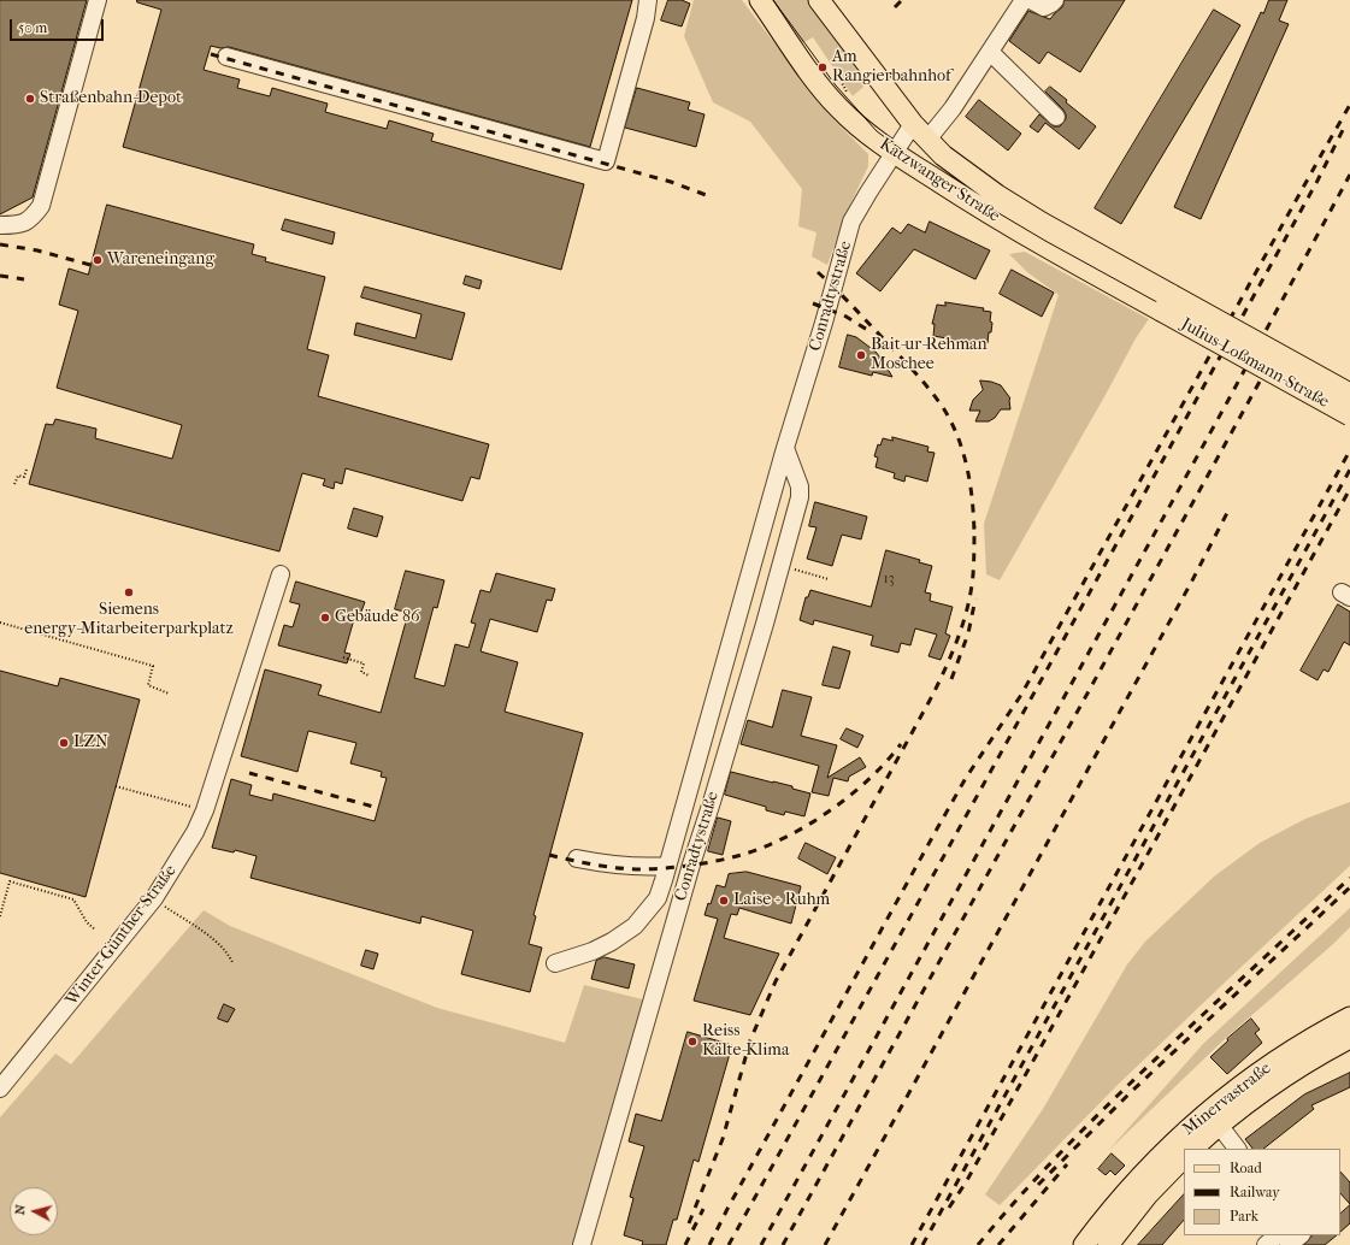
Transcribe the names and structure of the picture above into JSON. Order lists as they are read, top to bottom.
{
  "streets": {
    "main road": ["Katzwanger Straße", "Julius-Loßmann-Straße", "Minervastraße"],
    "street": ["Conradtystraße", "Winter-Günther-Straße"]
  },
  "crossings": [
    ["Katzwanger Straße", "Conradtystraße"],
    ["Katzwanger Straße", "Julius-Loßmann-Straße"]
  ],
  "places": [
    "Am Rangierbahnhof",
    "Straßenbahn-Depot",
    "Wareneingang",
    "Bait-ur-Rehman Moschee",
    "Siemens energy-Mitarbeiterparkplatz",
    "Gebäude 86",
    "LZN",
    "Laise + Ruhm",
    "Reiss Kälte-Klima"
  ],
  "house_numbers": ["13"],
  "legend": ["Road", "Railway", "Park"],
  "scale_bar": "50 m",
  "north": "left"
}
